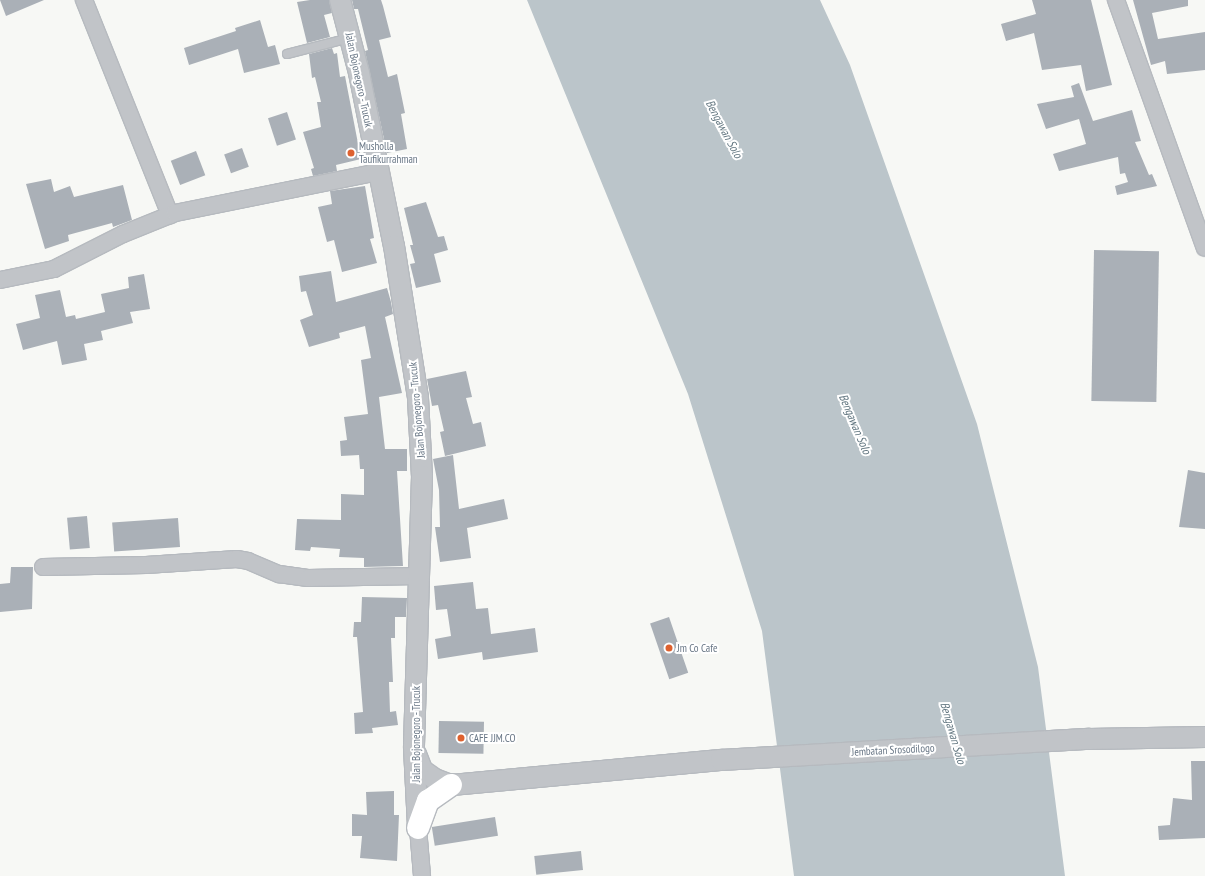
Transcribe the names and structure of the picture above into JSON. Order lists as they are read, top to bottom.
{
  "streets": {
    "street": ["Jalan Bojonegoro - Trucuk", "Jembatan Srosodilogo"]
  },
  "water": ["Bengawan Solo"],
  "places": ["Musholla Taufikurrahman", "Jm Co Cafe", "CAFE JJM.CO"]
}
